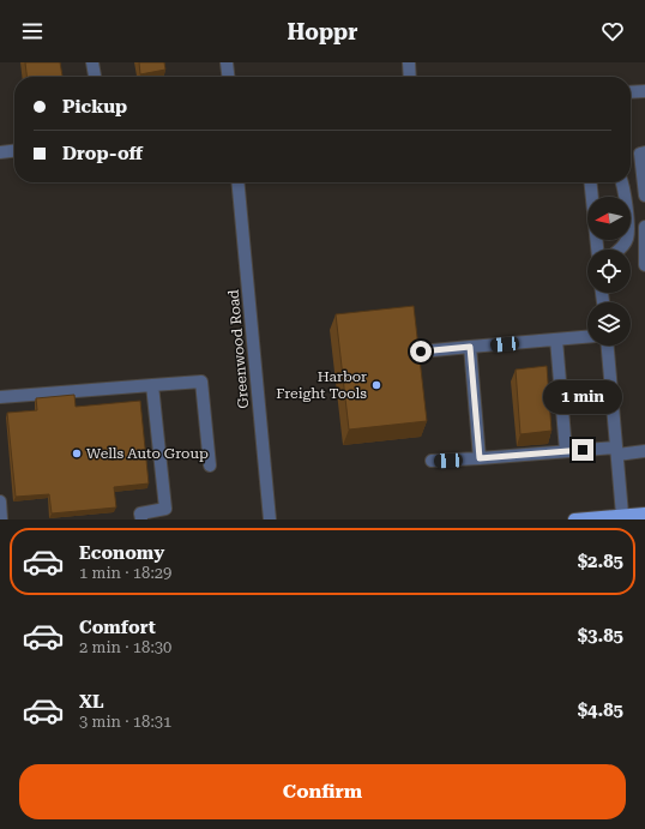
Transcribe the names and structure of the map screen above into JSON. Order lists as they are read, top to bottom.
{
  "streets": {
    "street": ["Greenwood Road"]
  },
  "places": ["Harbor Freight Tools", "Wells Auto Group"],
  "north": "left",
  "page": {
    "header": "Hoppr",
    "banner": ["Pickup", "Drop-off"],
    "bubble": "1 min",
    "list": [
      {
        "name": "Economy",
        "note": "1 min · 18:29",
        "value": "$2.85"
      },
      {
        "name": "Comfort",
        "note": "2 min · 18:30",
        "value": "$3.85"
      },
      {
        "name": "XL",
        "note": "3 min · 18:31",
        "value": "$4.85"
      }
    ],
    "buttons": "Confirm"
  }
}
